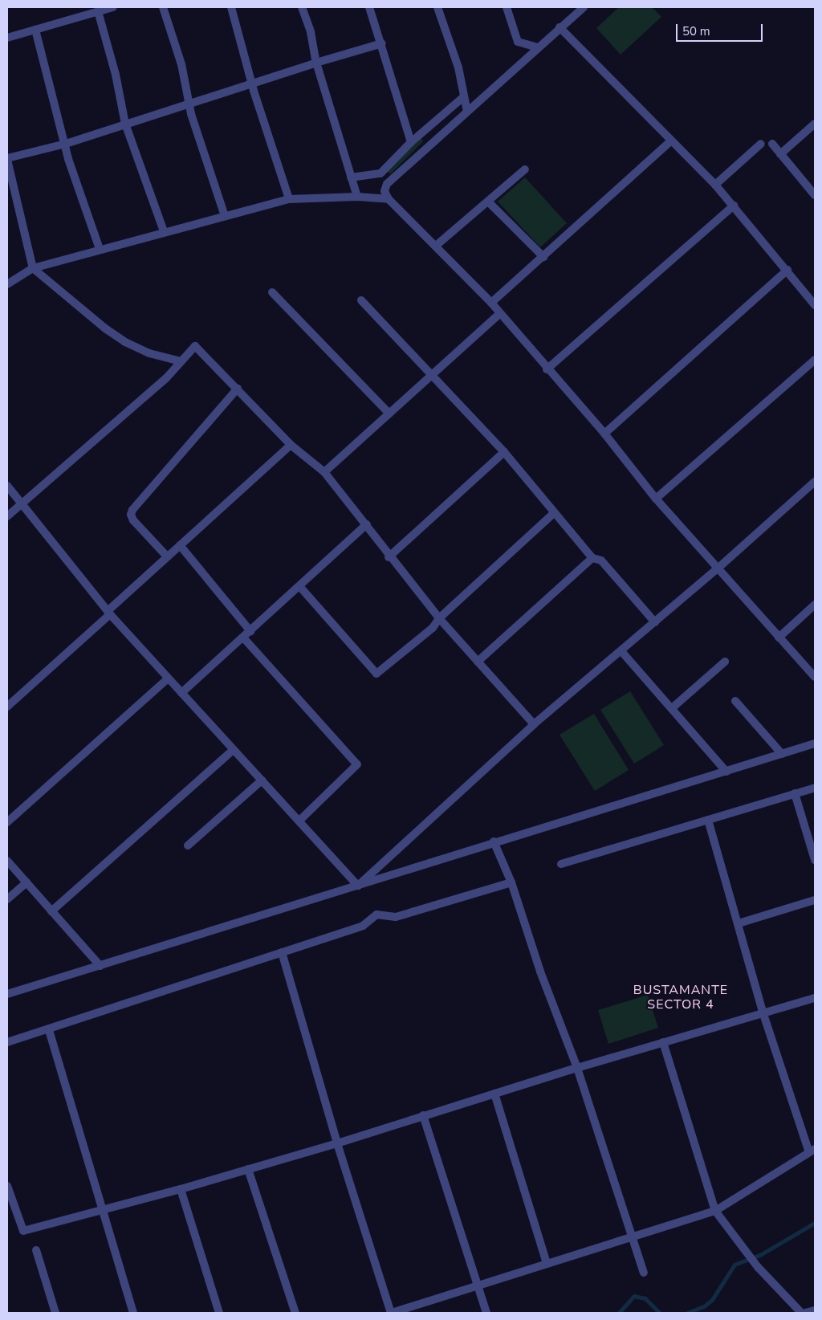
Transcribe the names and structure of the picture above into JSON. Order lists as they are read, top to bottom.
{
  "districts": ["BUSTAMANTE SECTOR 4"],
  "scale_bar": "50 m"
}
